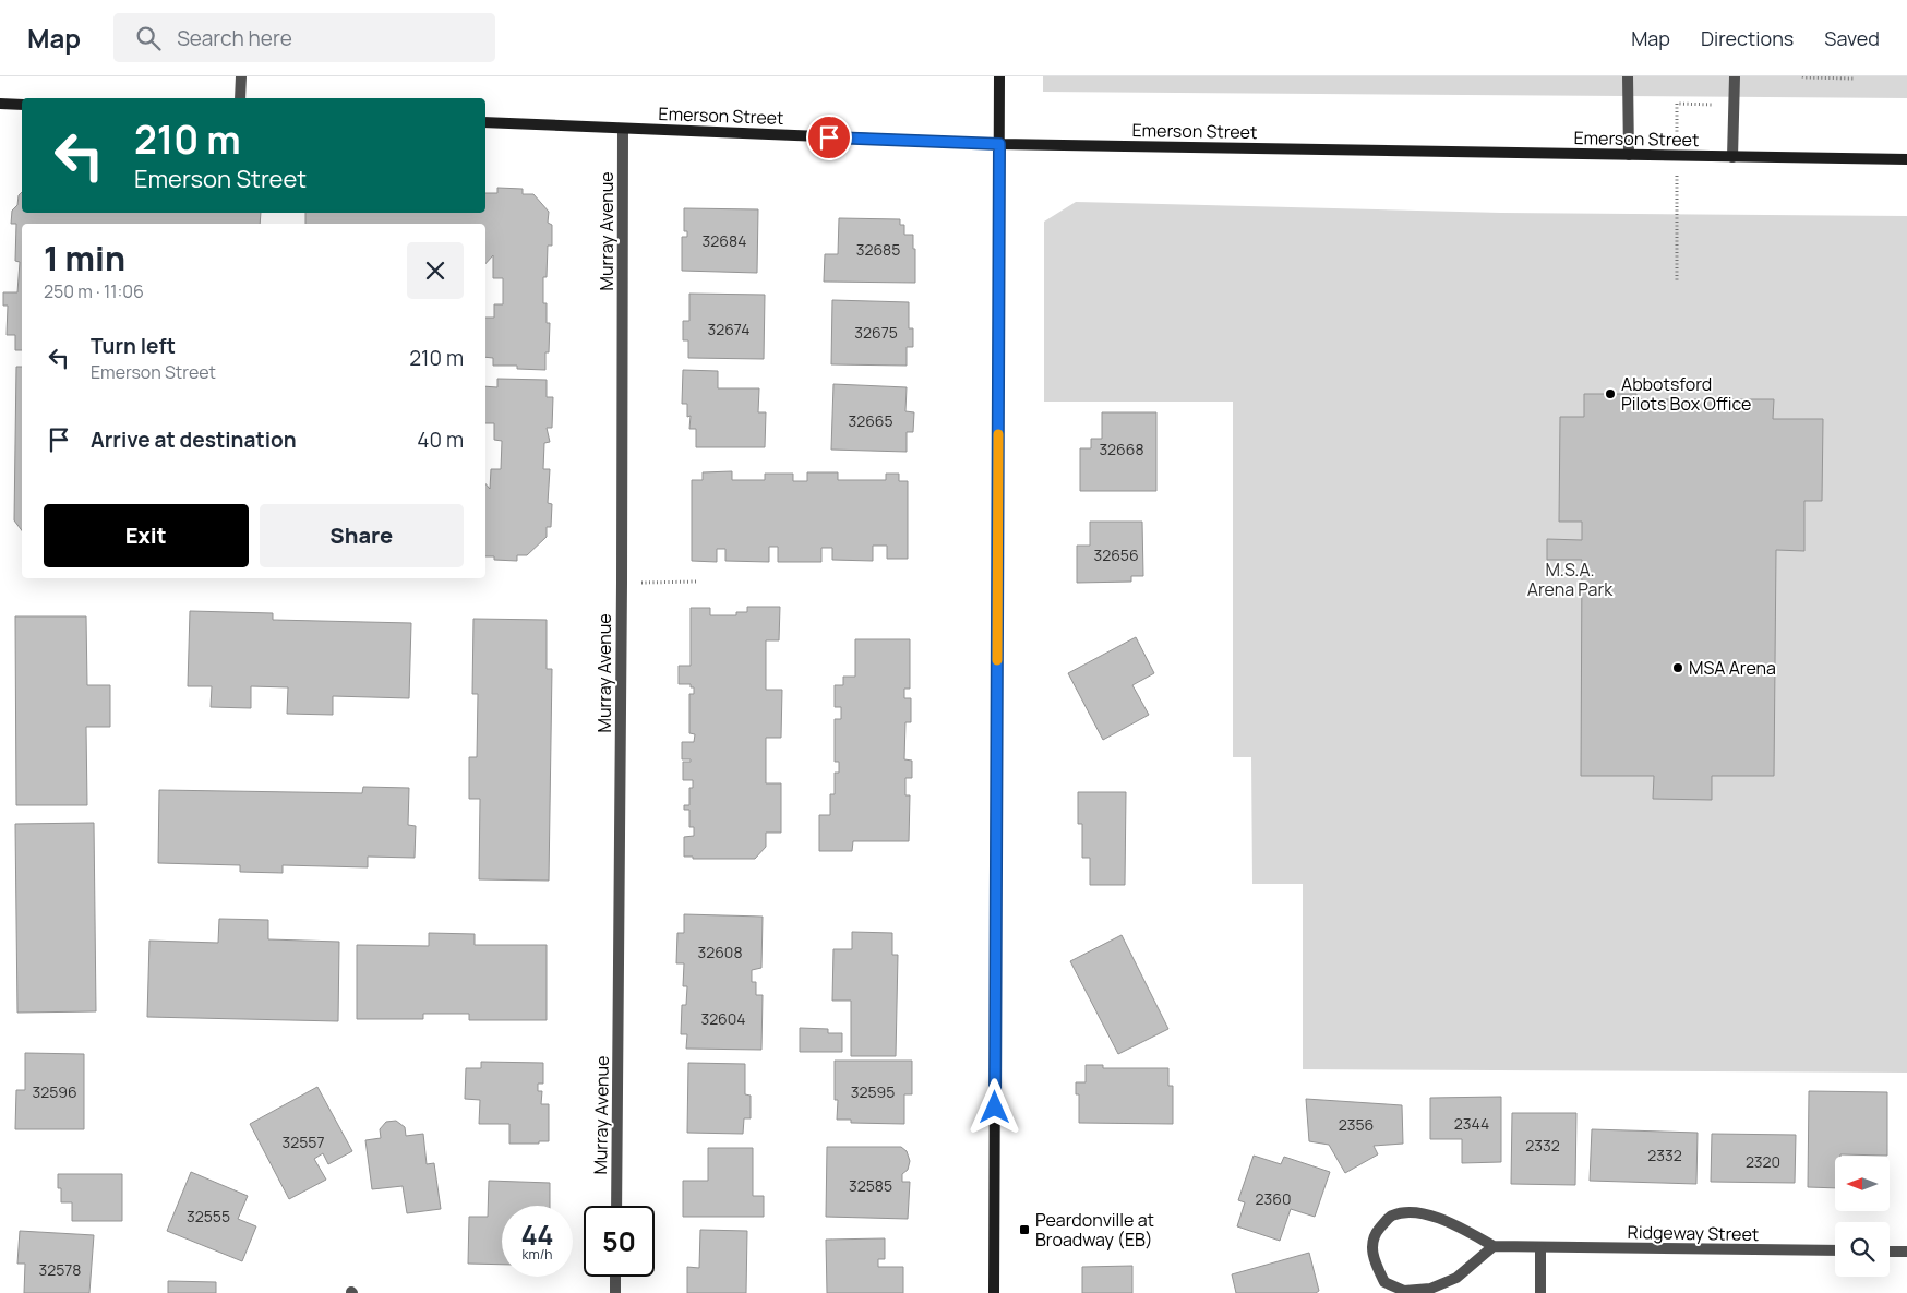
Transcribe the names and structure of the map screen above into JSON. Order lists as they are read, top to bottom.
{
  "streets": {
    "main road": ["Emerson Street"],
    "street": ["Murray Avenue", "Ridgeway Street"]
  },
  "crossings": [
    ["Emerson Street", "Murray Avenue"]
  ],
  "parks": ["M.S.A. Arena Park"],
  "places": {
    "other": ["Abbotsford Pilots Box Office", "MSA Arena"],
    "transit": ["Peardonville at Broadway (EB)"]
  },
  "house_numbers": [
    "32684",
    "32685",
    "32674",
    "32675",
    "32665",
    "32668",
    "32656",
    "32608",
    "32604",
    "32596",
    "32595",
    "2344",
    "2356",
    "32557",
    "2332",
    "2332",
    "2320",
    "32585",
    "2360",
    "32555",
    "32578"
  ],
  "north": "left",
  "page": {
    "header": "Map",
    "search": "Search here",
    "nav": ["Map", "Directions", "Saved"],
    "turn": ["210 m", "Emerson Street"],
    "heading": ["1 min", "250 m · 11:06"],
    "list": [
      {
        "name": "Turn left",
        "note": "Emerson Street",
        "value": "210 m"
      },
      {
        "name": "Arrive at destination",
        "value": "40 m"
      }
    ],
    "buttons": ["Exit", "Share"],
    "speed": "44 km/h",
    "limit": "50"
  }
}
